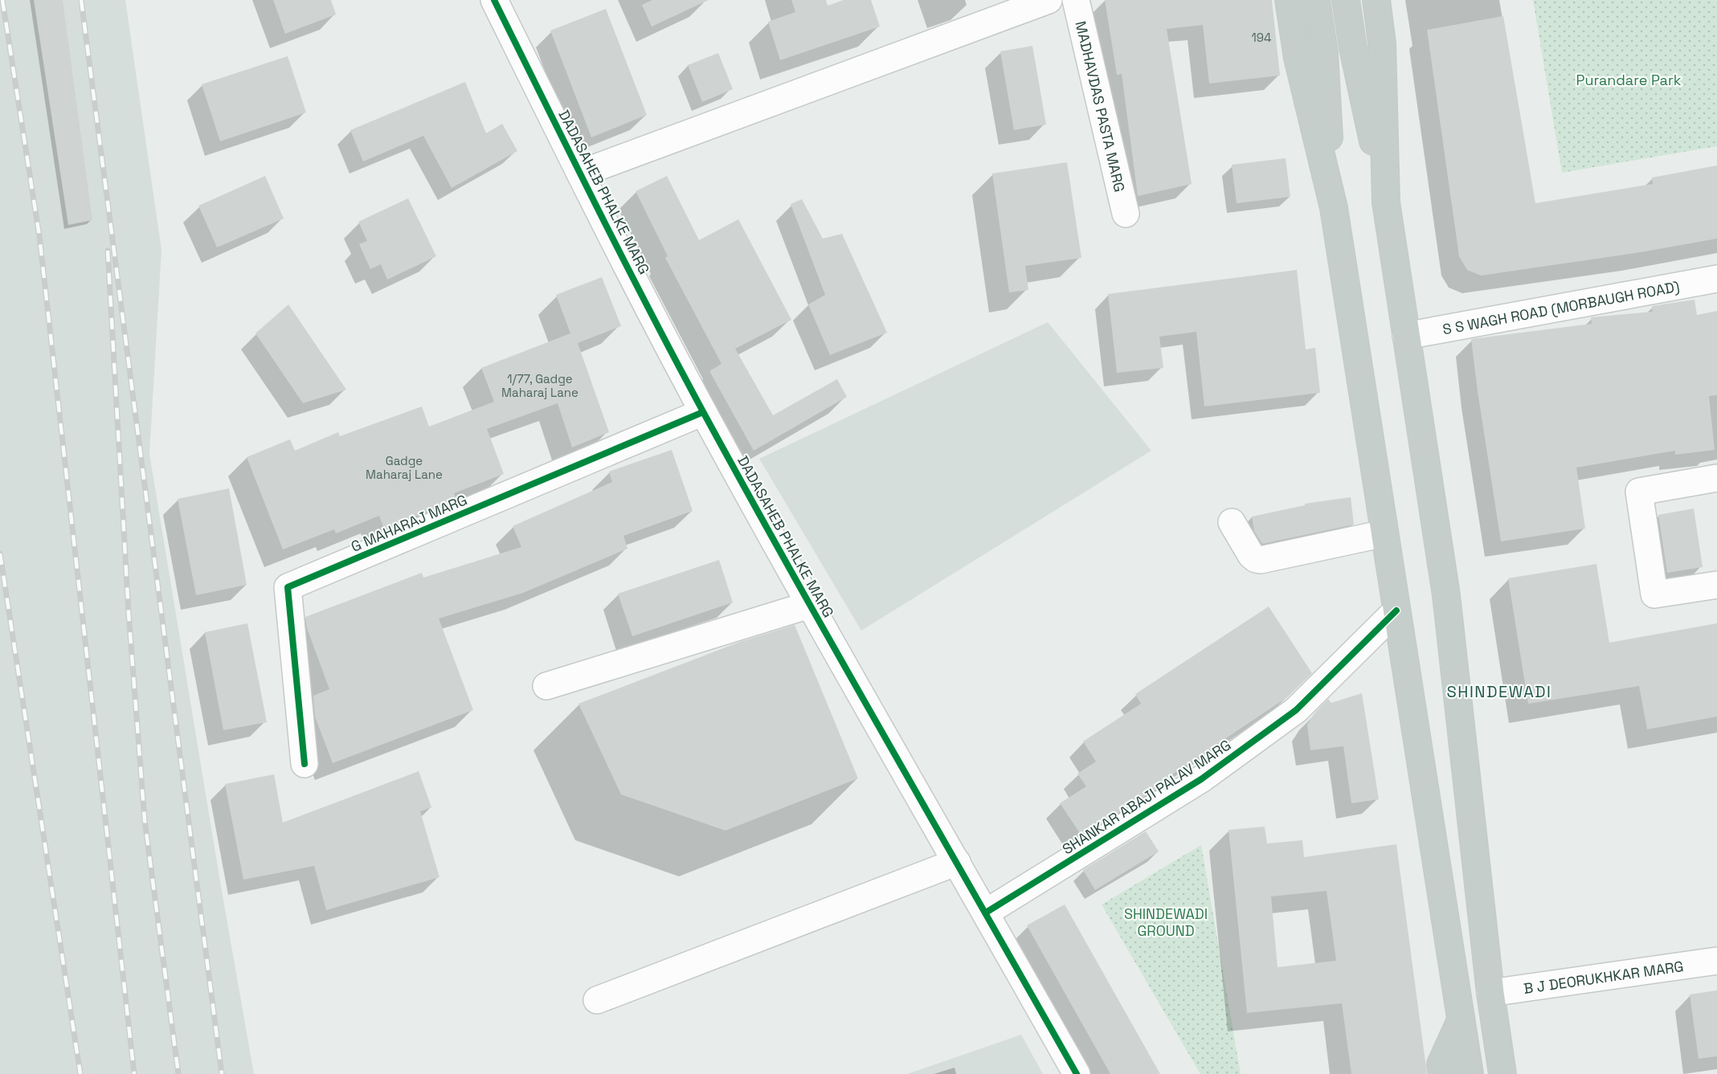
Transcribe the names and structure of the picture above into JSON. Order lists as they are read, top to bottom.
{
  "streets": {
    "street": [
      "MADHAVDAS PASTA MARG",
      "DADASAHEB PHALKE MARG",
      "S S WAGH ROAD (MORBAUGH ROAD)",
      "G MAHARAJ MARG",
      "SHANKAR ABAJI PALAV MARG",
      "B J DEORUKHKAR MARG"
    ]
  },
  "crossings": [
    ["DADASAHEB PHALKE MARG", "G MAHARAJ MARG"],
    ["DADASAHEB PHALKE MARG", "SHANKAR ABAJI PALAV MARG"]
  ],
  "districts": ["SHINDEWADI"],
  "parks": ["Purandare Park", "SHINDEWADI GROUND"],
  "house_numbers": ["194", "1/77, Gadge Maharaj Lane", "Gadge Maharaj Lane"]
}
